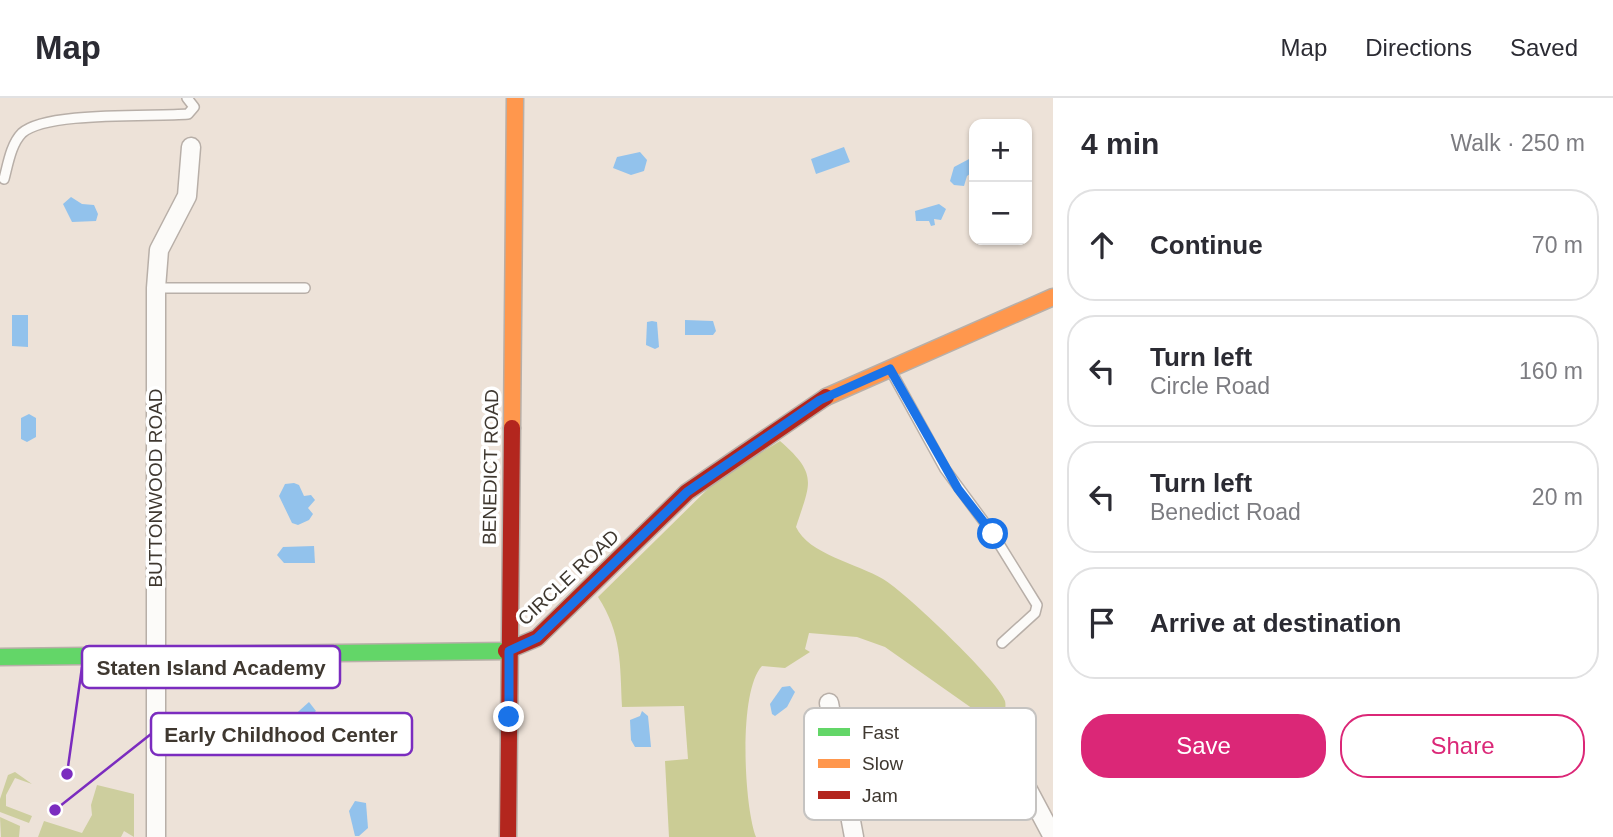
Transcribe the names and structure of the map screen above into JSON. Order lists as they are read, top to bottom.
{
  "streets": {
    "street": ["BENEDICT ROAD", "BUTTONWOOD ROAD", "CIRCLE ROAD"]
  },
  "crossings": [
    ["BENEDICT ROAD", "CIRCLE ROAD"],
    ["BUTTONWOOD ROAD", "CIRCLE ROAD"]
  ],
  "places": ["Staten Island Academy", "Early Childhood Center"],
  "legend": ["Fast", "Slow", "Jam"],
  "page": {
    "header": "Map",
    "nav": ["Map", "Directions", "Saved"],
    "heading": ["4 min", "Walk · 250 m"],
    "map_buttons": ["+", "−"],
    "list": [
      ["Continue", "70 m"],
      ["Turn left", "Circle Road", "160 m"],
      ["Turn left", "Benedict Road", "20 m"],
      "Arrive at destination"
    ],
    "buttons": ["Save", "Share"]
  }
}
